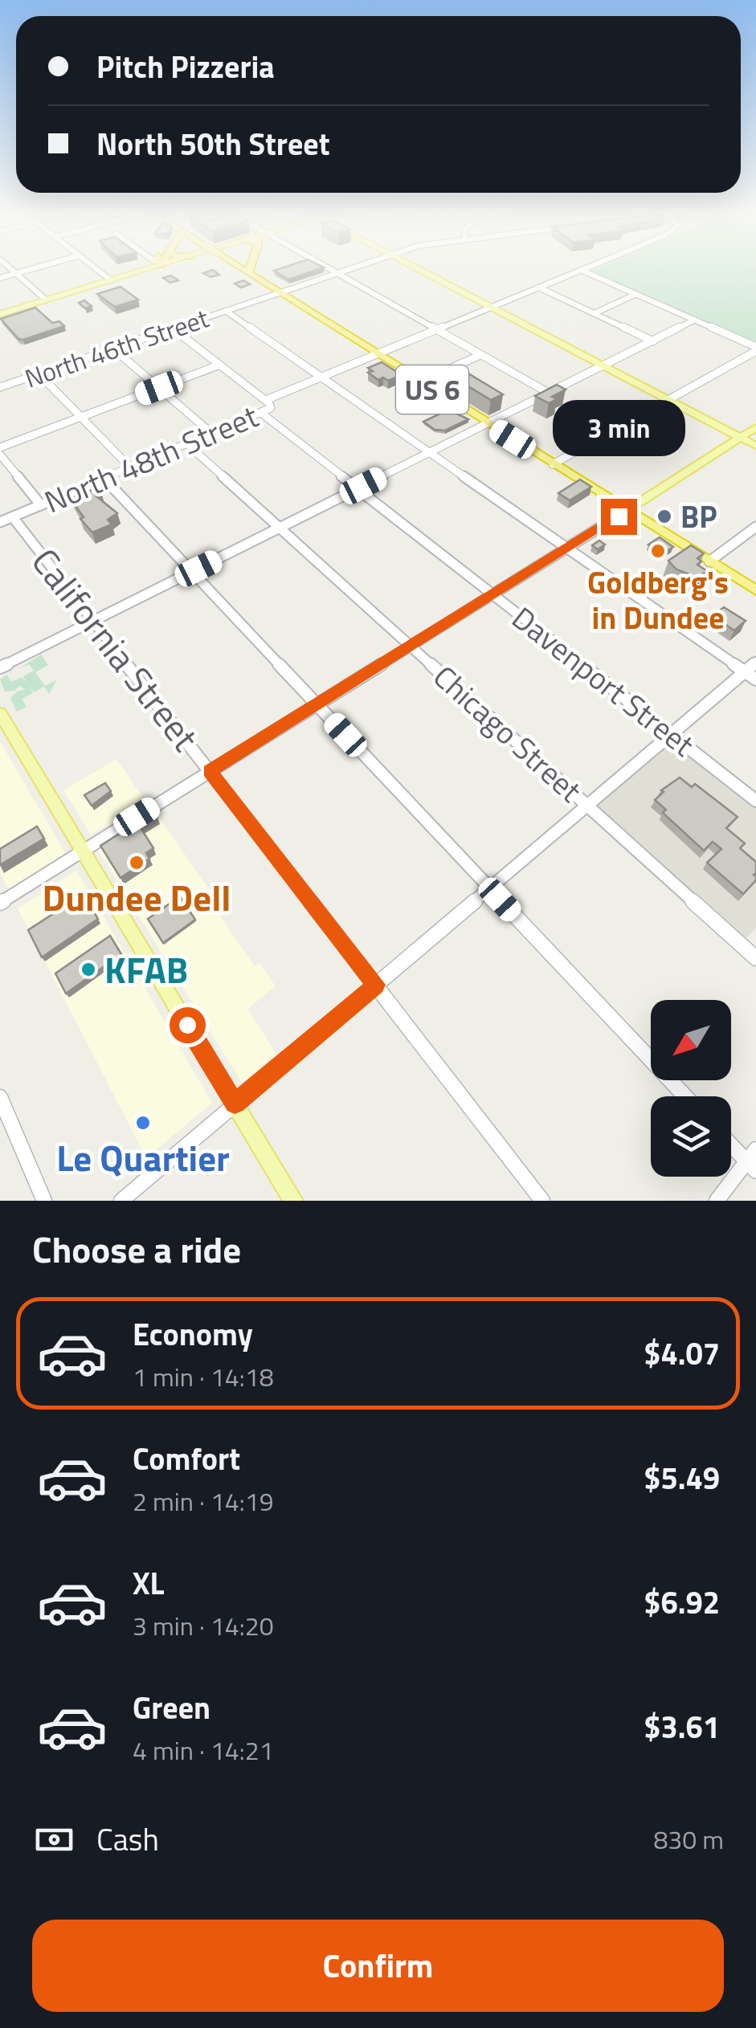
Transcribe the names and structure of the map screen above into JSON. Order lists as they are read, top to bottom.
{
  "streets": {
    "highway": ["US 6"],
    "street": [
      "North 46th Street",
      "North 48th Street",
      "California Street",
      "Davenport Street",
      "Chicago Street"
    ]
  },
  "crossings": [
    ["North 46th Street", "US 6"],
    ["US 6", "North 48th Street"],
    ["North 48th Street", "California Street"],
    ["North 48th Street", "Davenport Street"],
    ["North 48th Street", "Chicago Street"]
  ],
  "places": [
    "BP",
    "Goldberg's in Dundee",
    "Dundee Dell",
    "KFAB",
    "Le Quartier"
  ],
  "north": "bottom left",
  "page": {
    "banner": ["Pitch Pizzeria", "North 50th Street"],
    "bubble": "3 min",
    "heading": "Choose a ride",
    "list": [
      {
        "name": "Economy",
        "note": "1 min · 14:18",
        "value": "$4.07"
      },
      {
        "name": "Comfort",
        "note": "2 min · 14:19",
        "value": "$5.49"
      },
      {
        "name": "XL",
        "note": "3 min · 14:20",
        "value": "$6.92"
      },
      {
        "name": "Green",
        "note": "4 min · 14:21",
        "value": "$3.61"
      }
    ],
    "pay": ["Cash", "830 m"],
    "buttons": "Confirm"
  }
}
